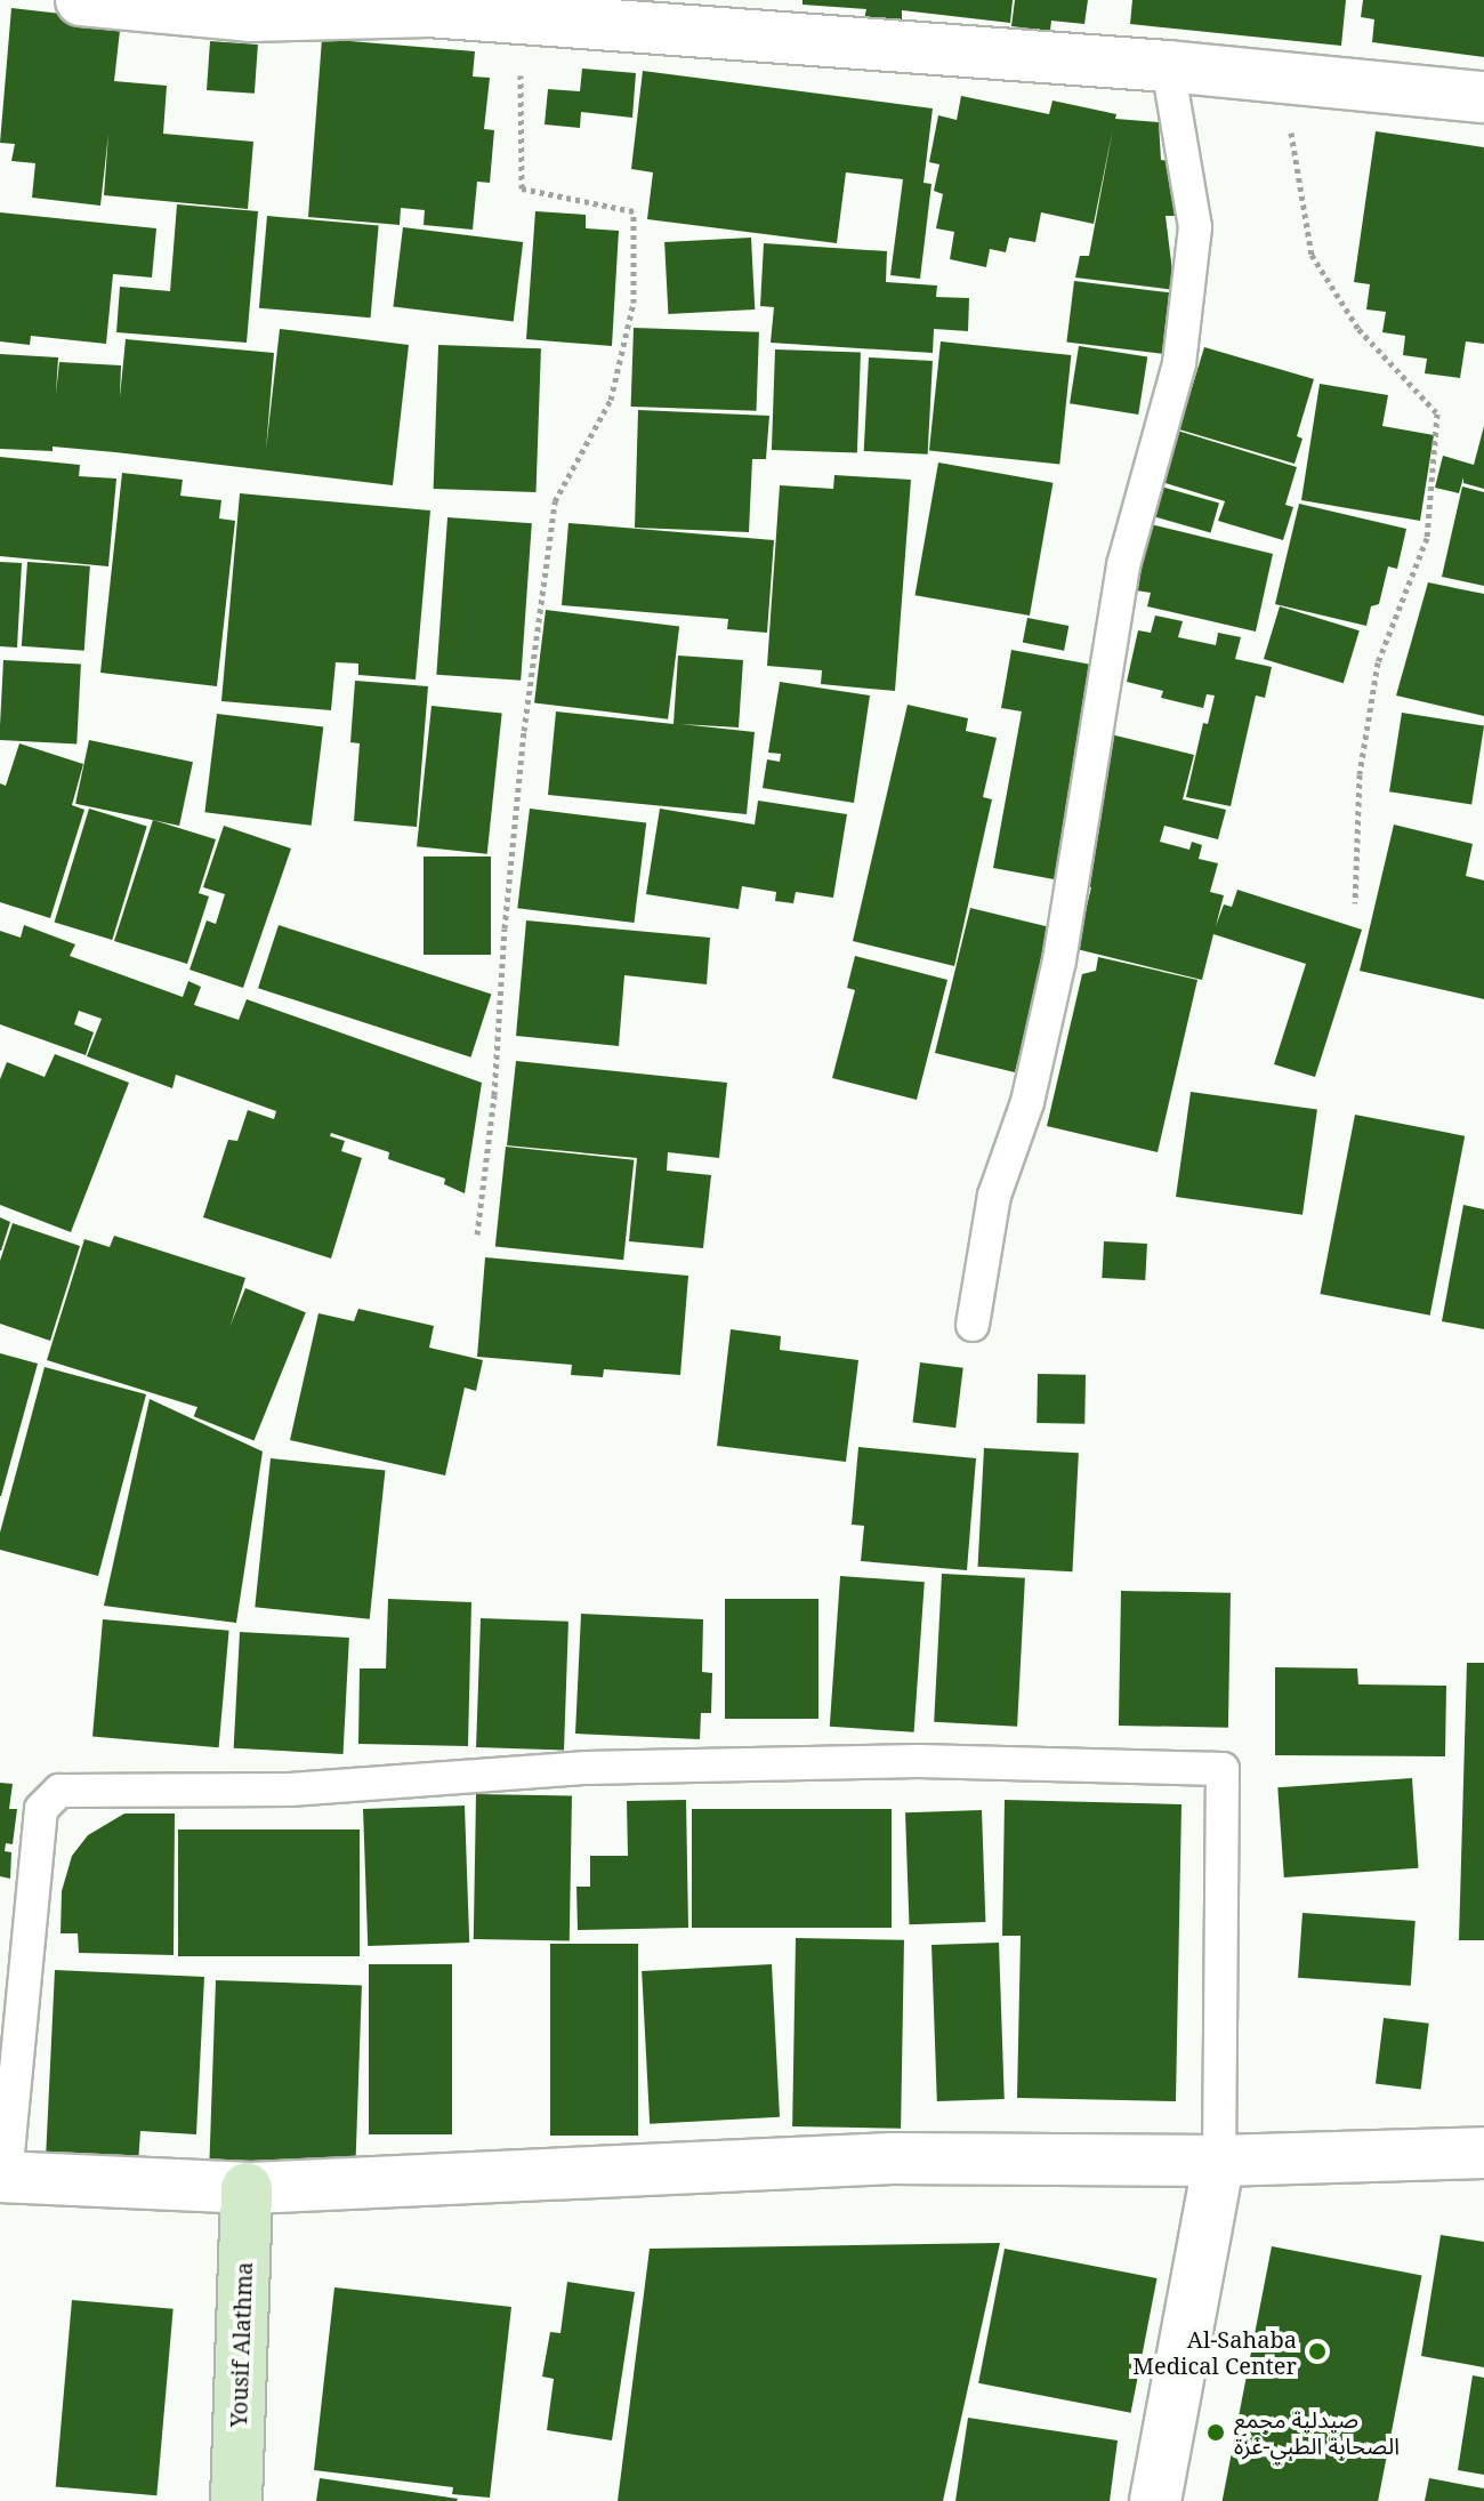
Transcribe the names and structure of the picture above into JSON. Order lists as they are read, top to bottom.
{
  "streets": {
    "street": ["Yousif Alathma"]
  },
  "places": ["Al-Sahaba Medical Center", "صيدلية مجمع الصحابة الطبي-غزة"]
}
